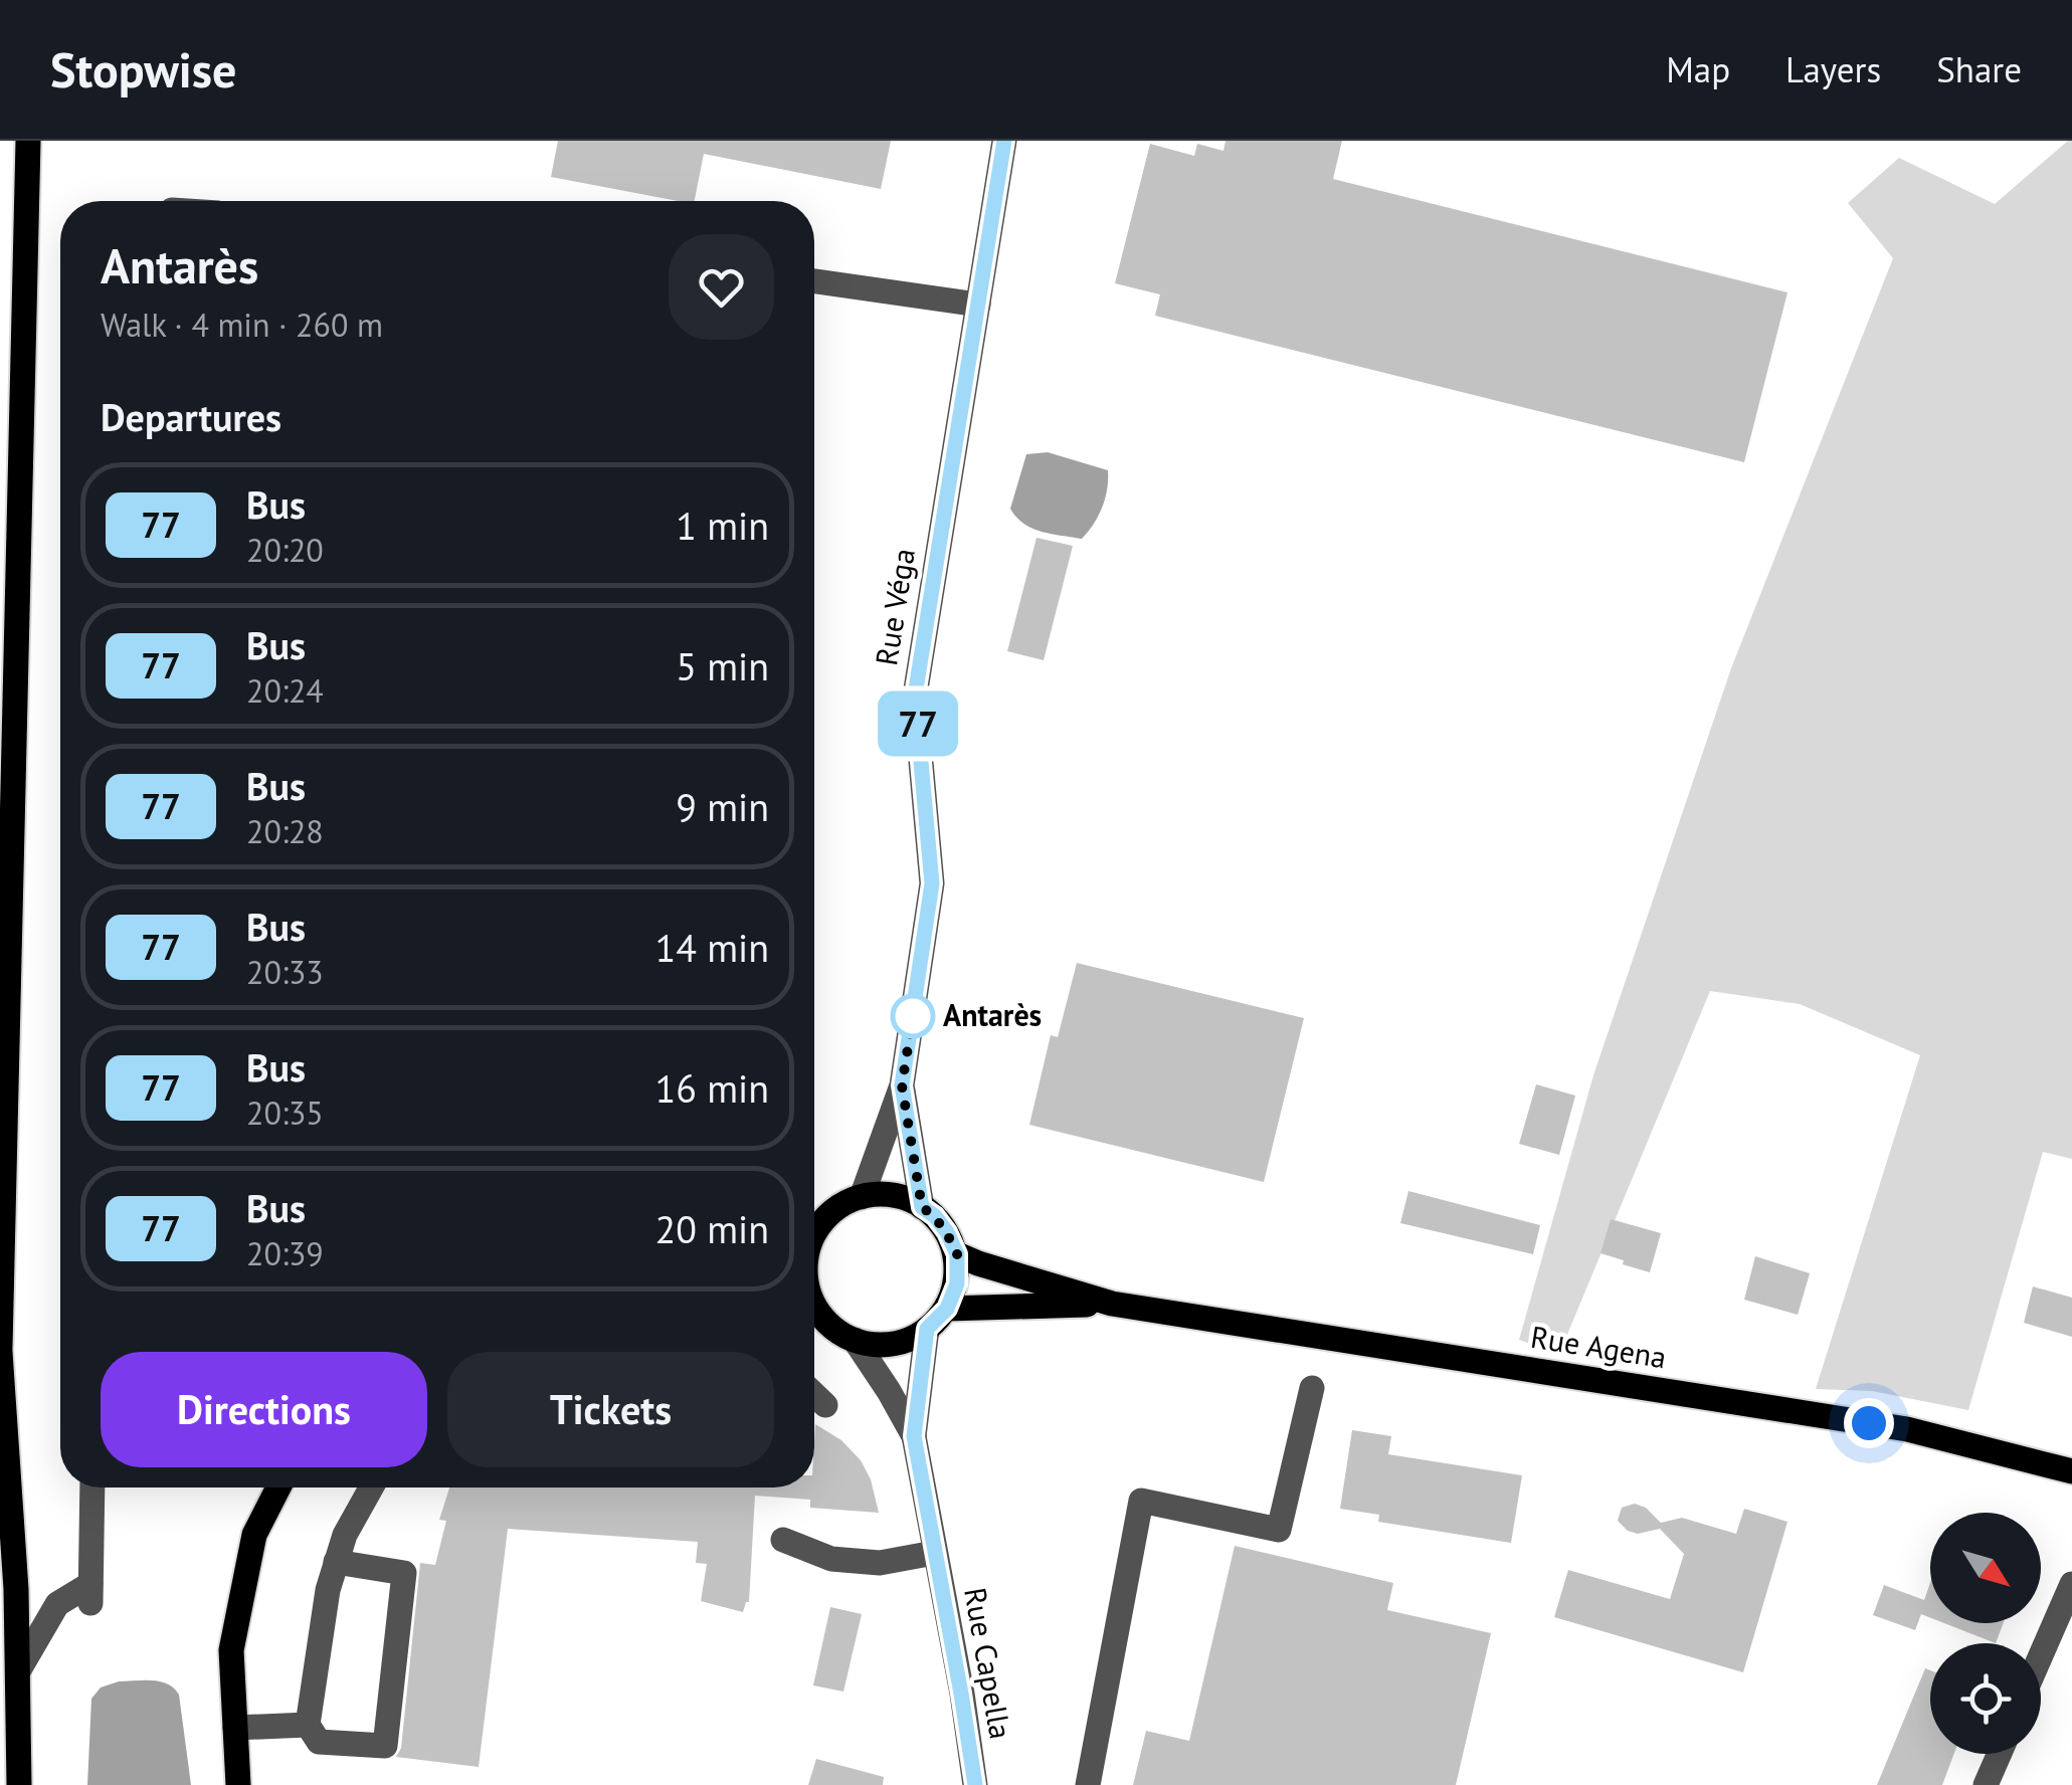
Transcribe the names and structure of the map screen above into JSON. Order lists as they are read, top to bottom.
{
  "streets": {
    "main road": ["Rue Agena"],
    "street": ["Rue Véga", "Rue Capella"]
  },
  "places": ["Antarès"],
  "lines": ["bus line 77"],
  "north": "bottom right",
  "page": {
    "header": "Stopwise",
    "nav": ["Map", "Layers", "Share"],
    "on_map": "77",
    "heading": [
      ["Antarès", "Walk · 4 min · 260 m"],
      "Departures"
    ],
    "list": [
      {
        "mark": "77",
        "name": "Bus",
        "note": "20:20",
        "value": "1 min"
      },
      {
        "mark": "77",
        "name": "Bus",
        "note": "20:24",
        "value": "5 min"
      },
      {
        "mark": "77",
        "name": "Bus",
        "note": "20:28",
        "value": "9 min"
      },
      {
        "mark": "77",
        "name": "Bus",
        "note": "20:33",
        "value": "14 min"
      },
      {
        "mark": "77",
        "name": "Bus",
        "note": "20:35",
        "value": "16 min"
      },
      {
        "mark": "77",
        "name": "Bus",
        "note": "20:39",
        "value": "20 min"
      }
    ],
    "buttons": ["Directions", "Tickets"]
  }
}
